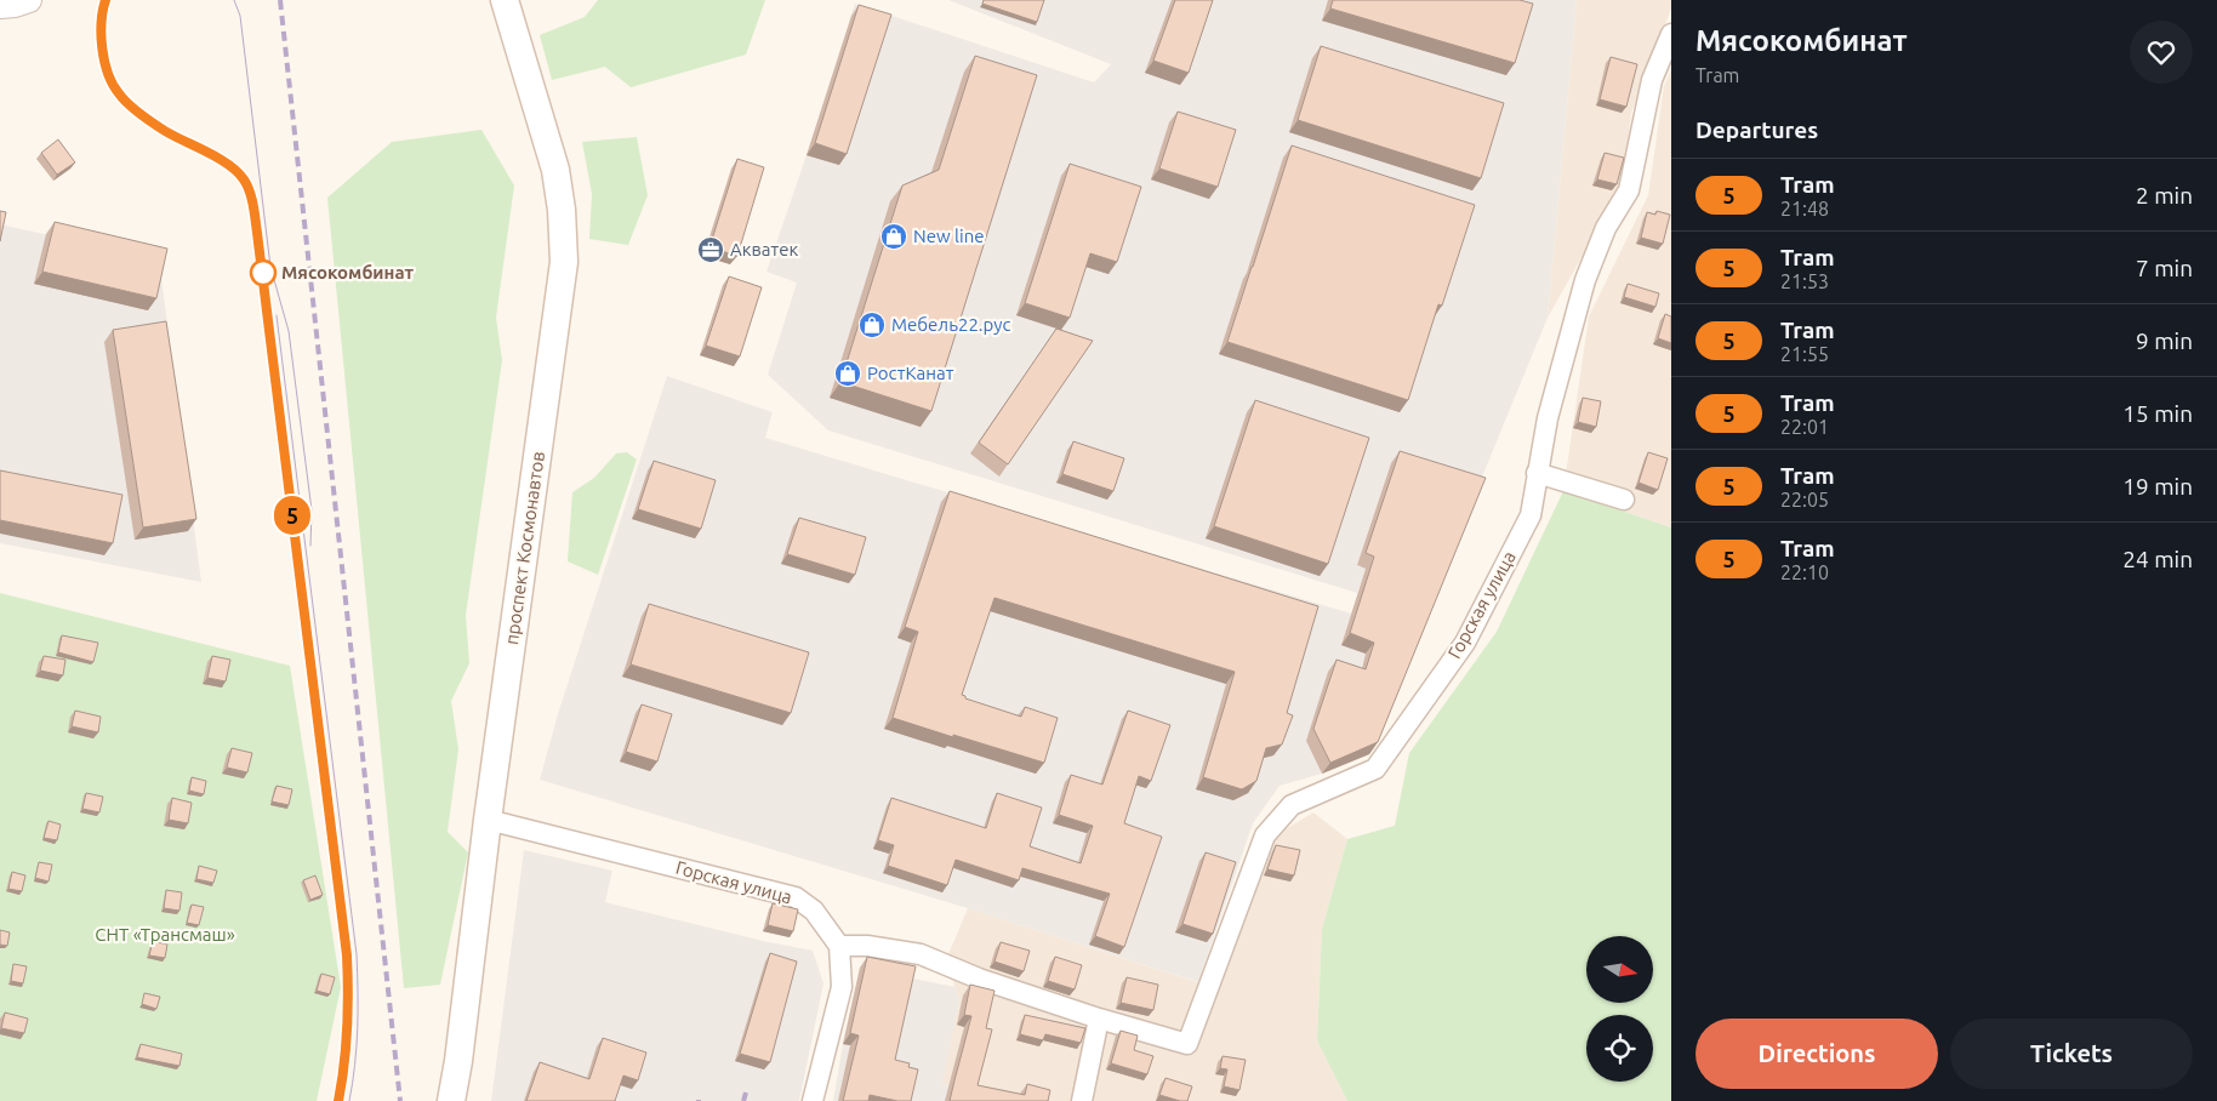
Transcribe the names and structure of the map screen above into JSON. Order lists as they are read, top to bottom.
{
  "streets": {
    "main road": ["проспект Космонавтов"],
    "street": ["Горская улица"]
  },
  "crossings": [
    ["проспект Космонавтов", "Горская улица"]
  ],
  "parks": ["СНТ «Трансмаш»"],
  "places": {
    "shop": ["New line", "Мебель22.рус", "РостКанат"],
    "office": ["Акватек"],
    "other": ["Мясокомбинат"]
  },
  "lines": ["tram line 5"],
  "north": "right",
  "page": {
    "on_map": "5",
    "heading": [
      ["Мясокомбинат", "Tram"],
      "Departures"
    ],
    "list": [
      {
        "mark": "5",
        "name": "Tram",
        "note": "21:48",
        "value": "2 min"
      },
      {
        "mark": "5",
        "name": "Tram",
        "note": "21:53",
        "value": "7 min"
      },
      {
        "mark": "5",
        "name": "Tram",
        "note": "21:55",
        "value": "9 min"
      },
      {
        "mark": "5",
        "name": "Tram",
        "note": "22:01",
        "value": "15 min"
      },
      {
        "mark": "5",
        "name": "Tram",
        "note": "22:05",
        "value": "19 min"
      },
      {
        "mark": "5",
        "name": "Tram",
        "note": "22:10",
        "value": "24 min"
      }
    ],
    "buttons": ["Directions", "Tickets"]
  }
}
